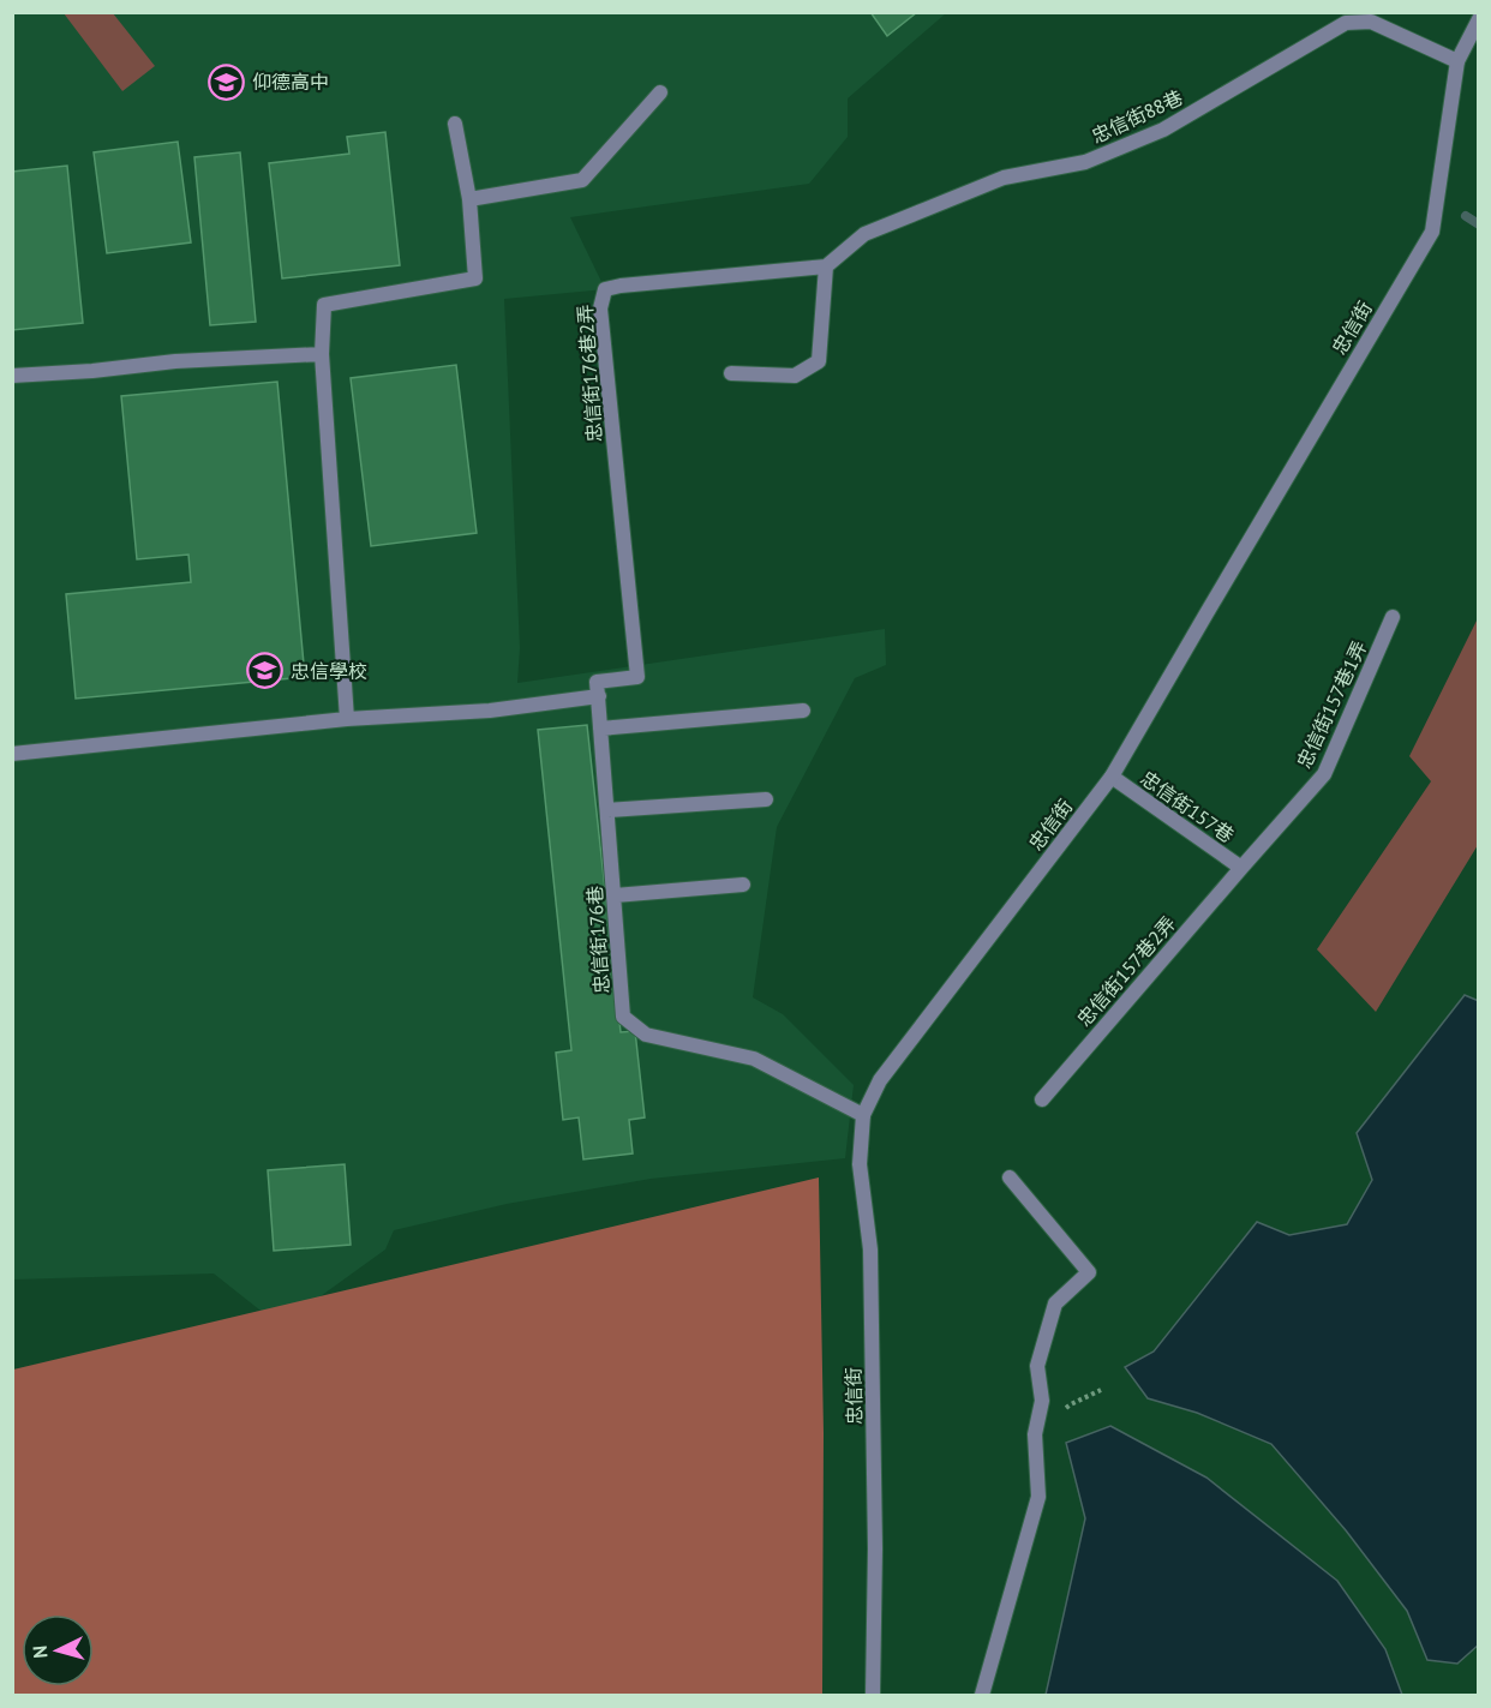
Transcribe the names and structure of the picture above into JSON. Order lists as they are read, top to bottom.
{
  "streets": {
    "street": [
      "忠信街88巷",
      "忠信街",
      "忠信街176巷2弄",
      "忠信街157巷1弄",
      "忠信街157巷",
      "忠信街176巷",
      "忠信街157巷2弄"
    ]
  },
  "crossings": [
    ["忠信街88巷", "忠信街"],
    ["忠信街88巷", "忠信街176巷2弄"],
    ["忠信街", "忠信街157巷"],
    ["忠信街", "忠信街176巷"],
    ["忠信街176巷2弄", "忠信街176巷"],
    ["忠信街157巷1弄", "忠信街157巷"],
    ["忠信街157巷1弄", "忠信街157巷2弄"],
    ["忠信街157巷", "忠信街157巷2弄"]
  ],
  "places": {
    "school or university": ["仰德高中", "忠信學校"]
  },
  "north": "left"
}
